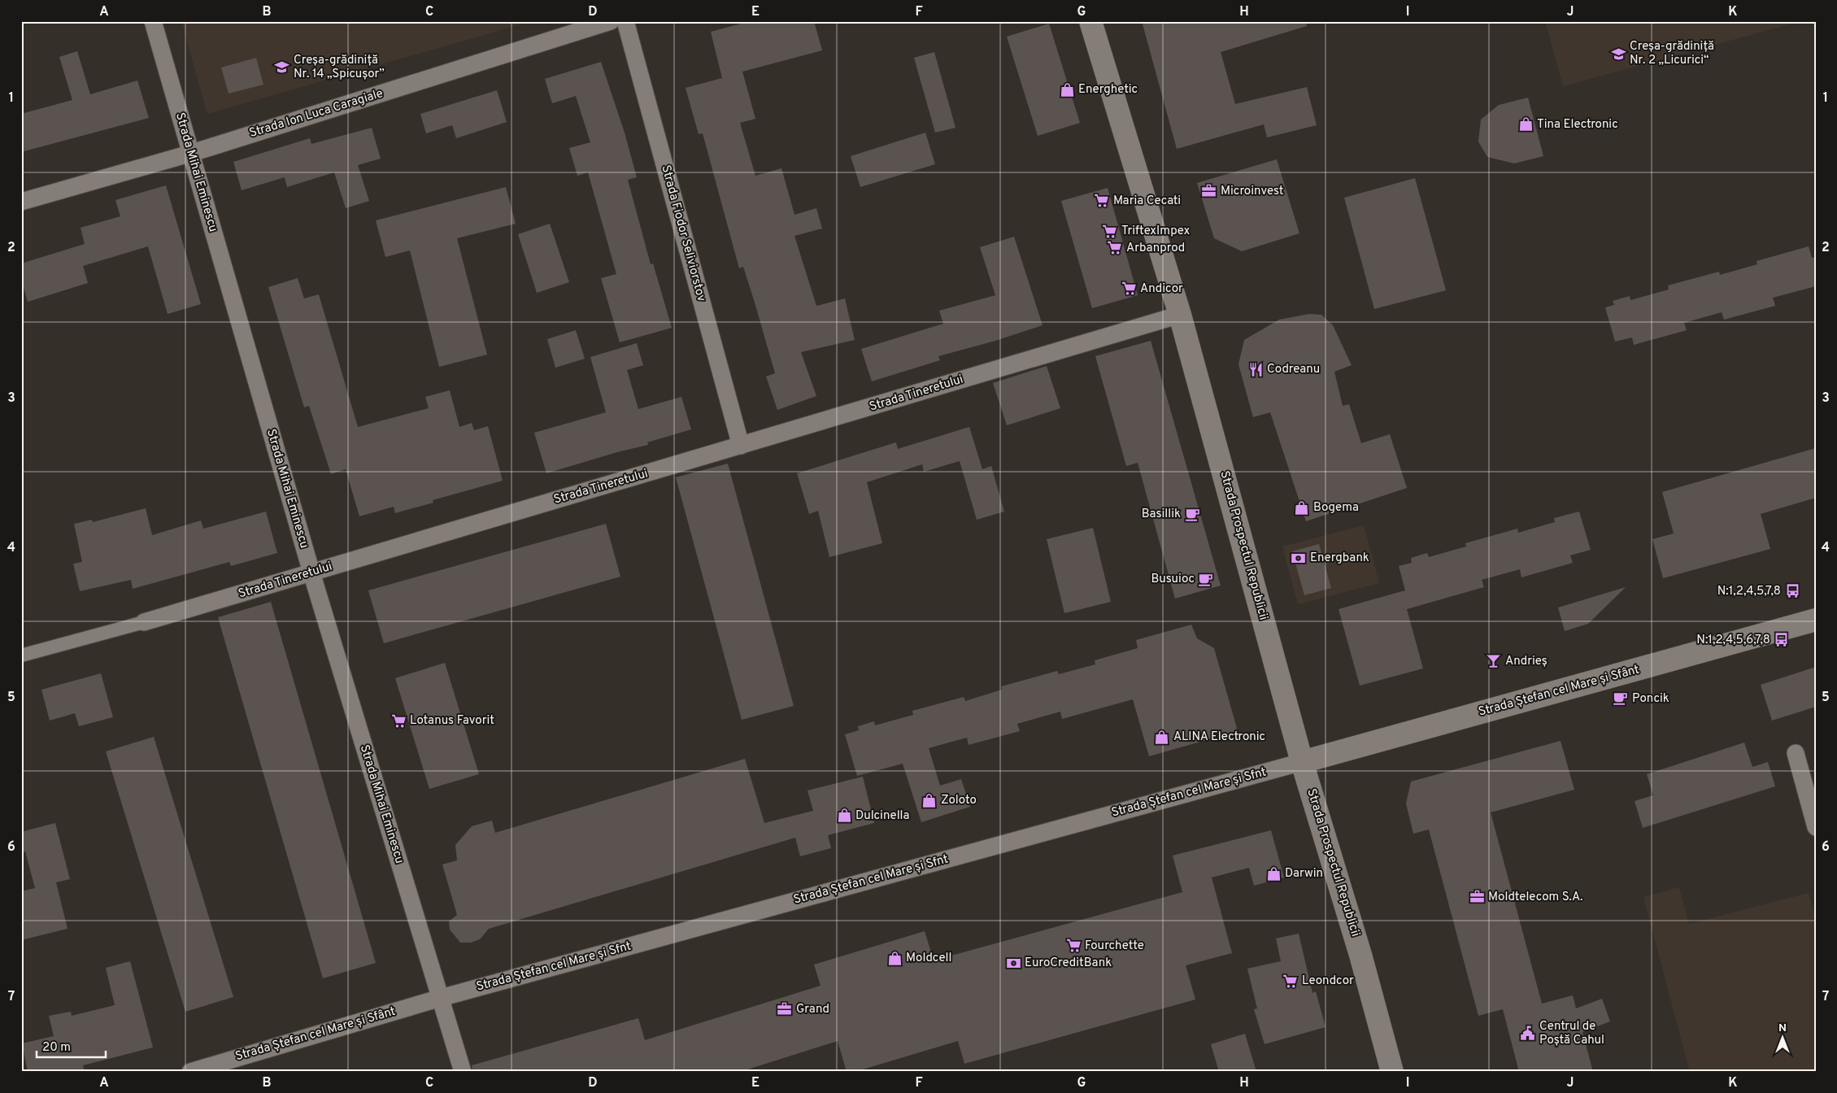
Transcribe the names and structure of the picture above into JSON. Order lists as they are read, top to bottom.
{
  "streets": {
    "main road": ["Strada Prospectul Republicii", "Strada Ștefan cel Mare și Sfânt"],
    "street": [
      "Strada Ion Luca Caragiale",
      "Strada Mihai Eminescu",
      "Strada Fiodor Seliviorstov",
      "Strada Tineretului",
      "Strada Ștefan cel Mare și Sfnt"
    ]
  },
  "crossings": [
    ["Strada Ion Luca Caragiale", "Strada Mihai Eminescu"],
    ["Strada Mihai Eminescu", "Strada Tineretului"],
    ["Strada Mihai Eminescu", "Strada Ștefan cel Mare și Sfânt"],
    ["Strada Mihai Eminescu", "Strada Ștefan cel Mare și Sfnt"],
    ["Strada Fiodor Seliviorstov", "Strada Tineretului"],
    ["Strada Tineretului", "Strada Prospectul Republicii"],
    ["Strada Prospectul Republicii", "Strada Ștefan cel Mare și Sfânt"],
    ["Strada Prospectul Republicii", "Strada Ștefan cel Mare și Sfnt"],
    ["Strada Ștefan cel Mare și Sfânt", "Strada Ștefan cel Mare și Sfnt"]
  ],
  "places": {
    "school or university": ["Creșa-grădiniță Nr. 2 „Licurici“", "Creșa-grădiniță Nr. 14 „Spicușor”"],
    "shop": [
      "Energhetic",
      "Tina Electronic",
      "Bogema",
      "ALINA Electronic",
      "Zoloto",
      "Dulcinella",
      "Darwin",
      "Moldcell"
    ],
    "office": ["Microinvest", "Moldtelecom S.A.", "Grand"],
    "supermarket": [
      "Maria Cecati",
      "TriftexImpex",
      "Arbanprod",
      "Andicor",
      "Lotanus Favorit",
      "Fourchette",
      "Leondcor"
    ],
    "restaurant": ["Codreanu"],
    "cafe": ["Basillik", "Busuioc", "Poncik"],
    "bank": ["Energbank", "EuroCreditBank"],
    "bus stop": ["N:1,2,4,5,7,8", "N:1,2,4,5,6,7,8"],
    "bar": ["Andrieș"],
    "public building": ["Centrul de Poștă Cahul"]
  },
  "scale_bar": "20 m",
  "north": "top",
  "grid": {
    "columns": [
      "A",
      "B",
      "C",
      "D",
      "E",
      "F",
      "G",
      "H",
      "I",
      "J",
      "K"
    ],
    "rows": [
      "1",
      "2",
      "3",
      "4",
      "5",
      "6",
      "7"
    ]
  }
}
